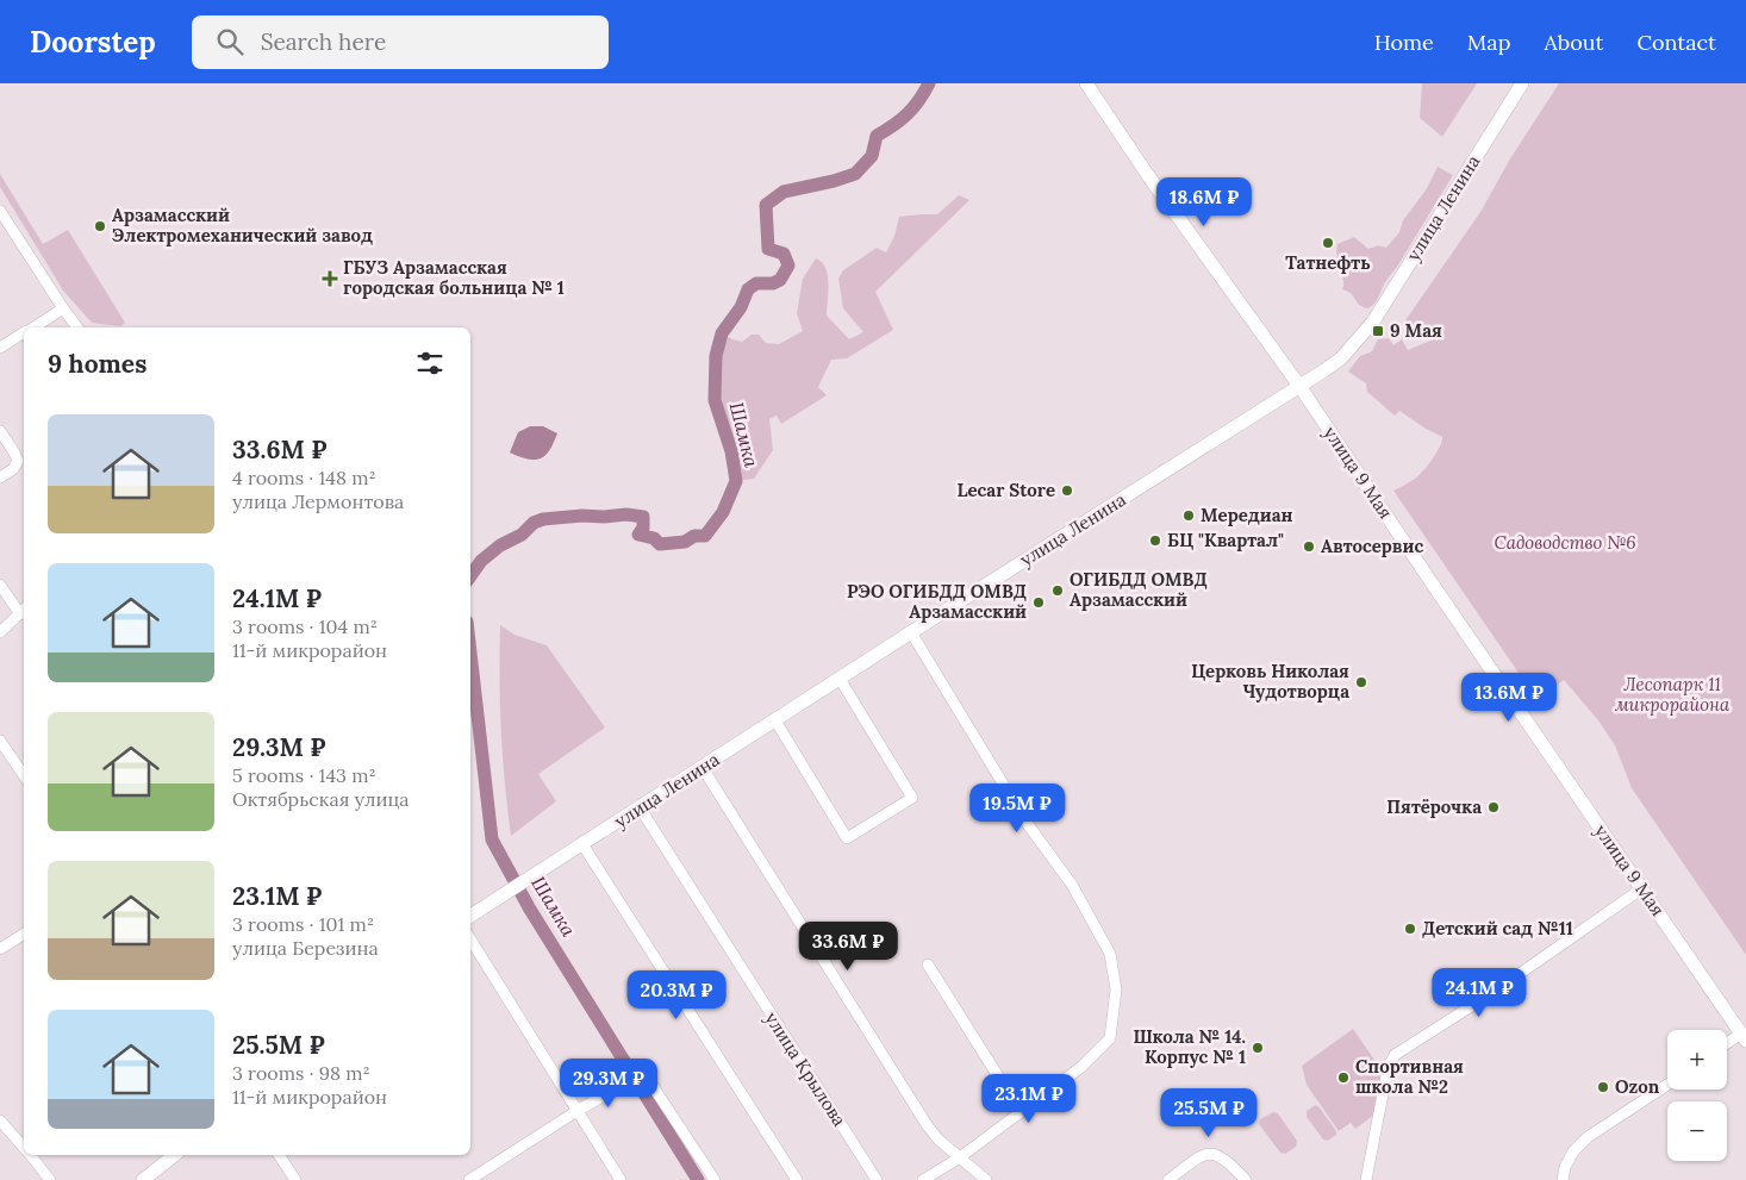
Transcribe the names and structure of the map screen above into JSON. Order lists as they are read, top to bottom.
{
  "streets": {
    "main road": ["улица Ленина", "улица 9 Мая"],
    "street": ["улица Крылова"]
  },
  "crossings": [
    ["улица Ленина", "улица 9 Мая"],
    ["улица Ленина", "улица Крылова"]
  ],
  "water": ["Шамка"],
  "parks": ["Садоводство №6", "Лесопарк 11 микрорайона"],
  "places": {
    "other": [
      "Арзамасский Электромеханический завод",
      "Татнефть",
      "Lecar Store",
      "Мередиан",
      "БЦ \"Квартал\"",
      "Автосервис",
      "ОГИБДД ОМВД Арзамасский",
      "РЭО ОГИБДД ОМВД Арзамасский",
      "Церковь Николая Чудотворца",
      "Пятёрочка",
      "Детский сад №11",
      "Школа № 14. Корпус № 1",
      "Спортивная школа №2",
      "Ozon"
    ],
    "health": ["ГБУЗ Арзамасская городская больница № 1"],
    "transit": ["9 Мая"]
  },
  "page": {
    "header": "Doorstep",
    "search": "Search here",
    "nav": [
      "Home",
      "Map",
      "About",
      "Contact"
    ],
    "price": [
      "18.6M ₽",
      "13.6M ₽",
      "19.5M ₽",
      "33.6M ₽",
      "24.1M ₽",
      "20.3M ₽",
      "29.3M ₽",
      "23.1M ₽",
      "25.5M ₽"
    ],
    "heading": "9 homes",
    "list": [
      {
        "name": "33.6M ₽",
        "note": "4 rooms · 148 m² · улица Лермонтова"
      },
      {
        "name": "24.1M ₽",
        "note": "3 rooms · 104 m² · 11-й микрорайон"
      },
      {
        "name": "29.3M ₽",
        "note": "5 rooms · 143 m² · Октябрьская улица"
      },
      {
        "name": "23.1M ₽",
        "note": "3 rooms · 101 m² · улица Березина"
      },
      {
        "name": "25.5M ₽",
        "note": "3 rooms · 98 m² · 11-й микрорайон"
      }
    ],
    "map_buttons": ["+", "−"]
  }
}
